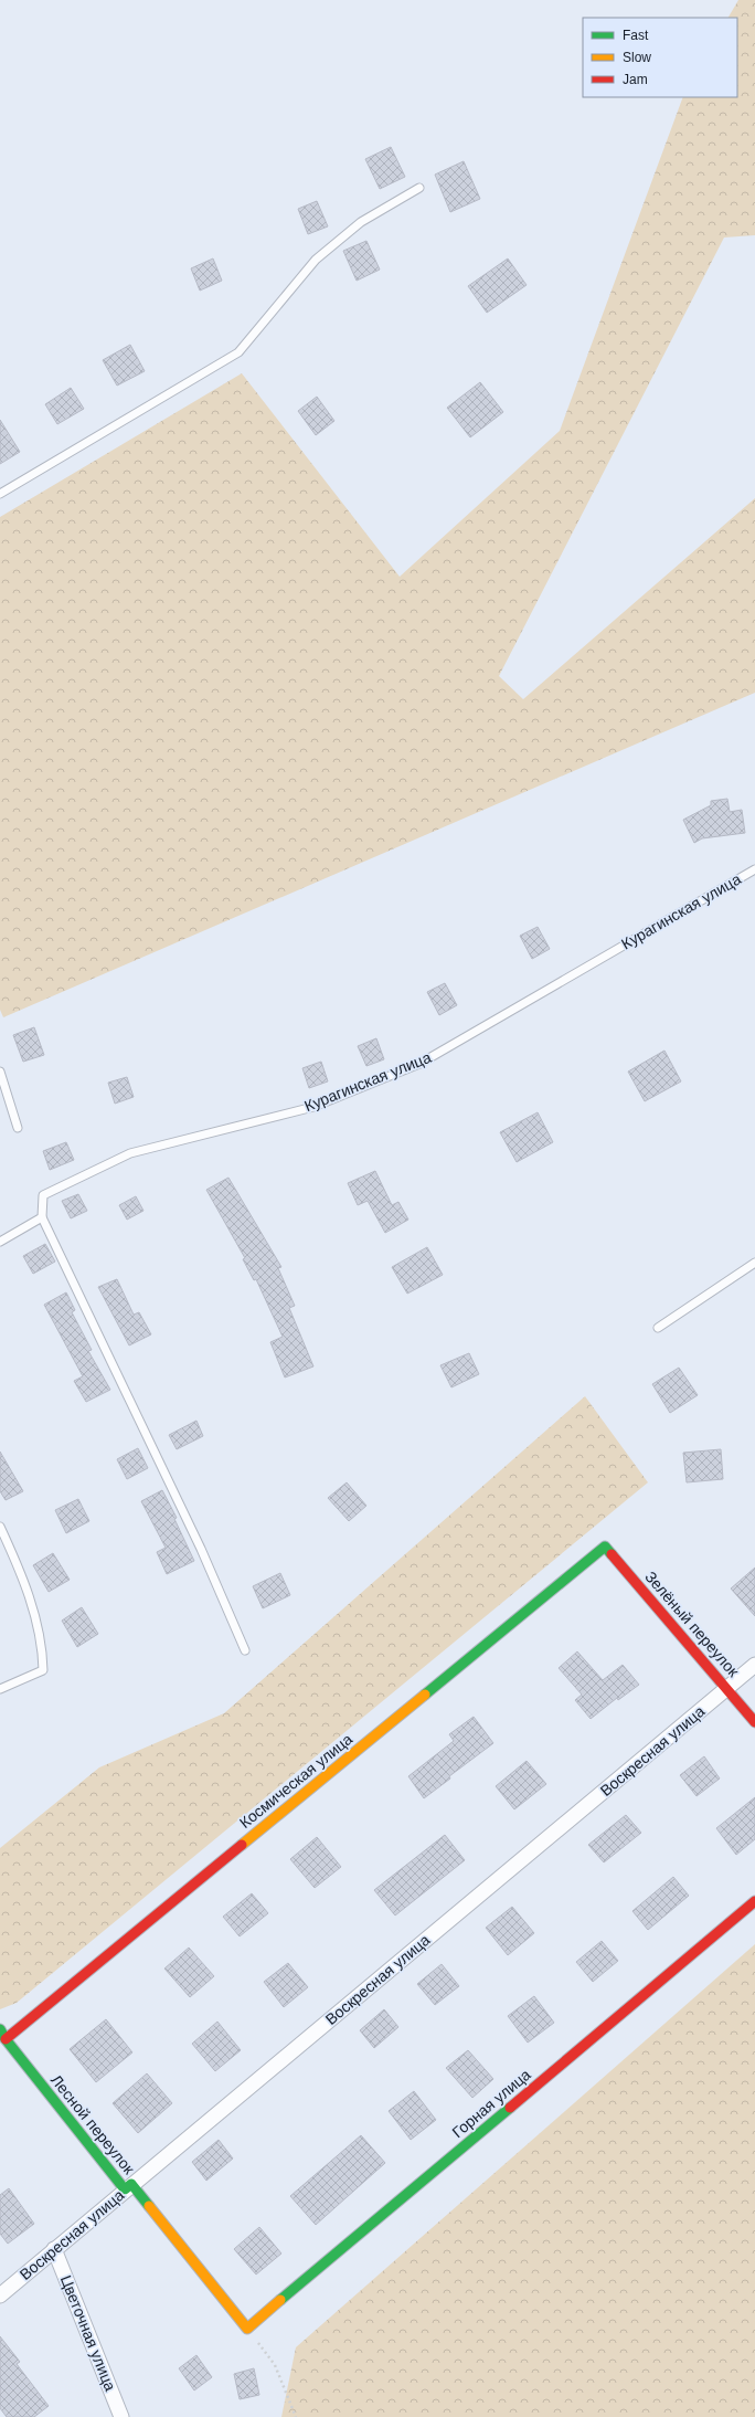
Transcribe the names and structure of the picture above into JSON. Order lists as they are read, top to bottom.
{
  "streets": {
    "street": [
      "Зелёный переулок",
      "Воскресная улица",
      "Космическая улица",
      "Горная улица",
      "Лесной переулок",
      "Цветочная улица"
    ],
    "lane": ["Курагинская улица"]
  },
  "crossings": [
    ["Зелёный переулок", "Воскресная улица"],
    ["Зелёный переулок", "Космическая улица"],
    ["Воскресная улица", "Лесной переулок"],
    ["Воскресная улица", "Цветочная улица"],
    ["Космическая улица", "Лесной переулок"],
    ["Горная улица", "Лесной переулок"]
  ],
  "legend": ["Fast", "Slow", "Jam"]
}
